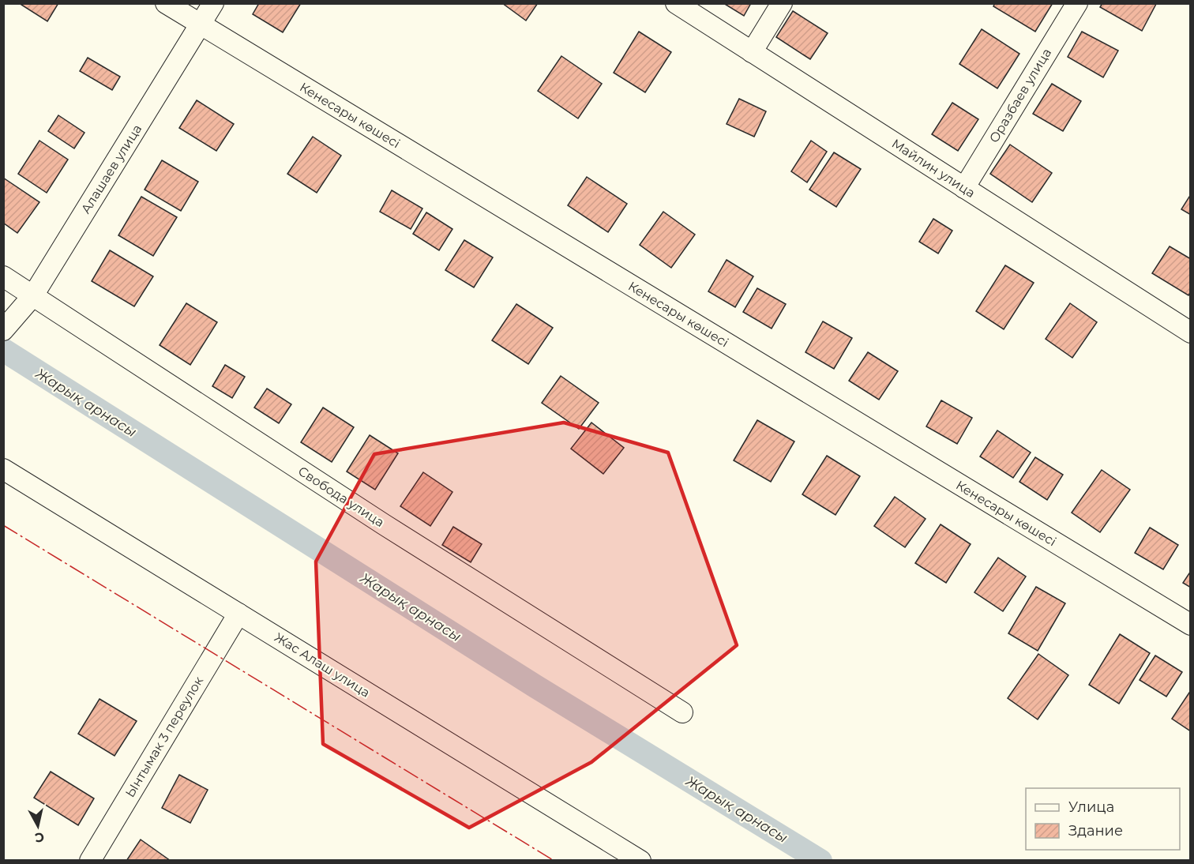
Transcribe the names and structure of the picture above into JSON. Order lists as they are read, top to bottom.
{
  "streets": {
    "street": [
      "Оразбаев улица",
      "Кенесары көшесі",
      "Майлин улица",
      "Алашаев улица",
      "Свобода улица",
      "Жас Алаш улица",
      "Ынтымак 3 переулок"
    ]
  },
  "crossings": [
    ["Оразбаев улица", "Майлин улица"],
    ["Кенесары көшесі", "Алашаев улица"],
    ["Алашаев улица", "Свобода улица"],
    ["Жас Алаш улица", "Ынтымак 3 переулок"]
  ],
  "water": ["Жарық арнасы"],
  "legend": ["Улица", "Здание"],
  "north": "bottom"
}
